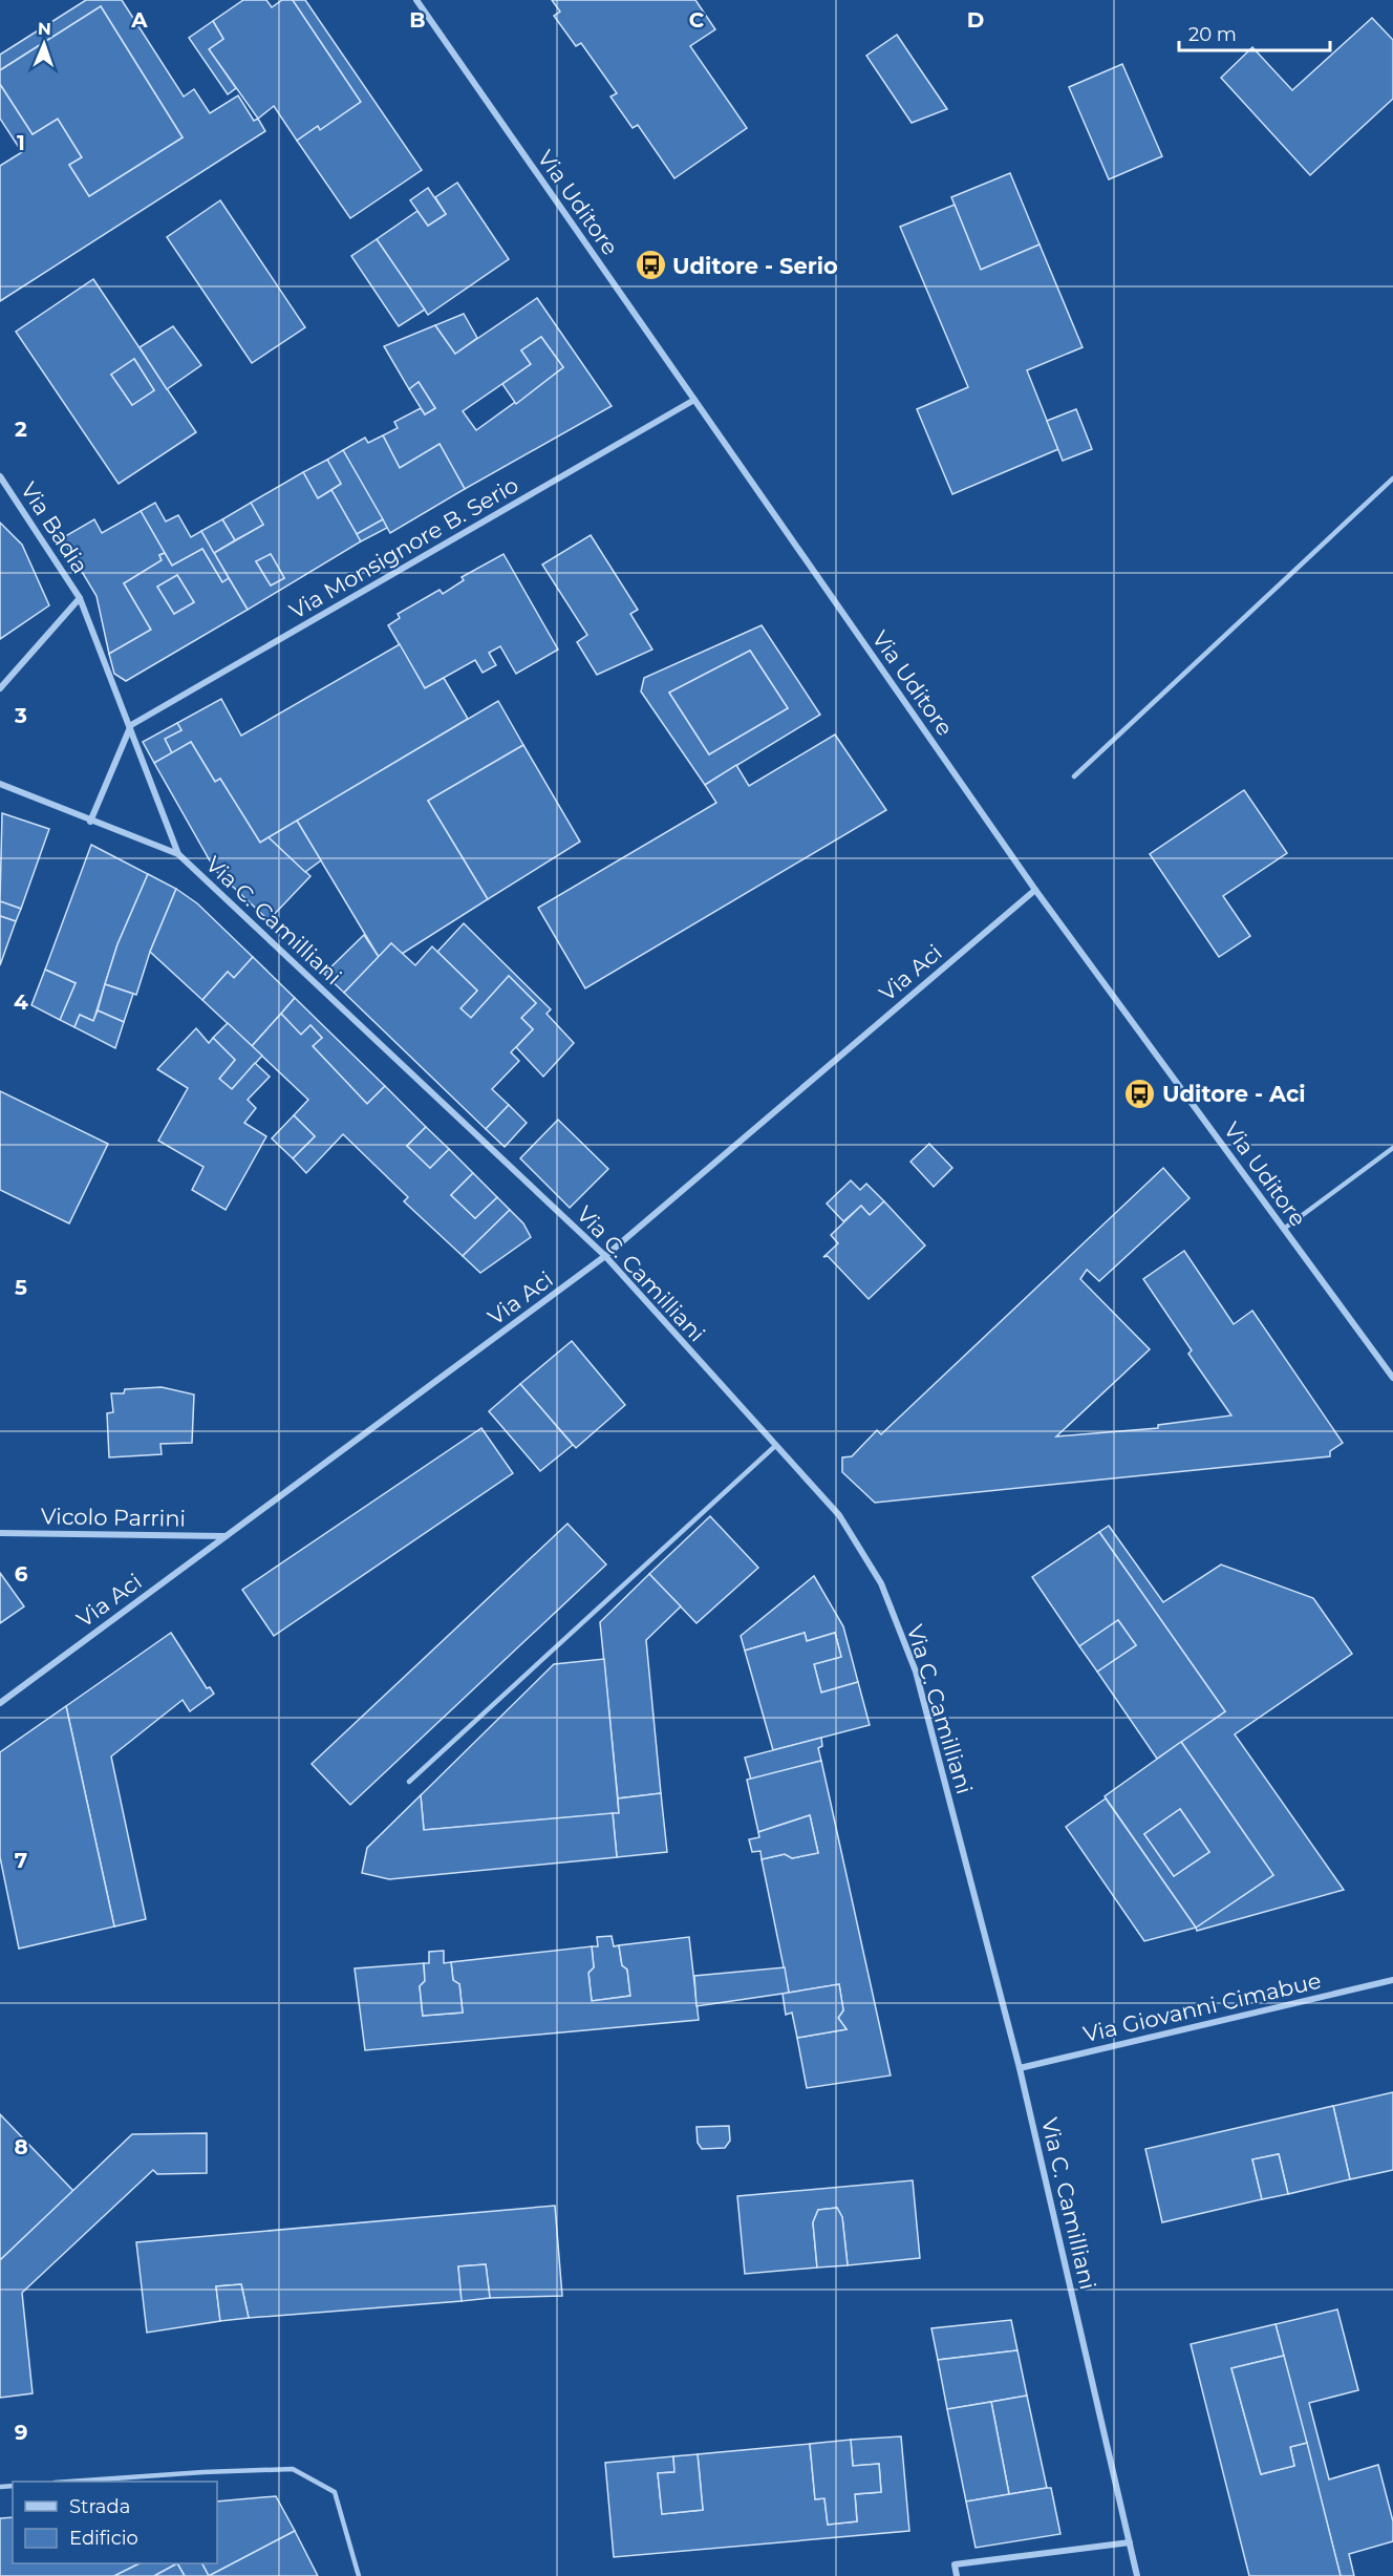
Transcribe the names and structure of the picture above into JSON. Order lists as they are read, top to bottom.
{
  "streets": {
    "street": [
      "Via Uditore",
      "Via Badia",
      "Via Monsignore B. Serio",
      "Via C. Camilliani",
      "Via Aci",
      "Vicolo Parrini",
      "Via Giovanni Cimabue"
    ]
  },
  "crossings": [
    ["Via Uditore", "Via Monsignore B. Serio"],
    ["Via Uditore", "Via Aci"],
    ["Via Badia", "Via Monsignore B. Serio"],
    ["Via Badia", "Via C. Camilliani"],
    ["Via C. Camilliani", "Via Aci"],
    ["Via C. Camilliani", "Via Giovanni Cimabue"],
    ["Via Aci", "Vicolo Parrini"]
  ],
  "places": {
    "bus stop": ["Uditore - Serio", "Uditore - Aci"]
  },
  "legend": ["Strada", "Edificio"],
  "scale_bar": "20 m",
  "north": "top",
  "grid": {
    "columns": [
      "A",
      "B",
      "C",
      "D"
    ],
    "rows": [
      "1",
      "2",
      "3",
      "4",
      "5",
      "6",
      "7",
      "8",
      "9"
    ]
  }
}
